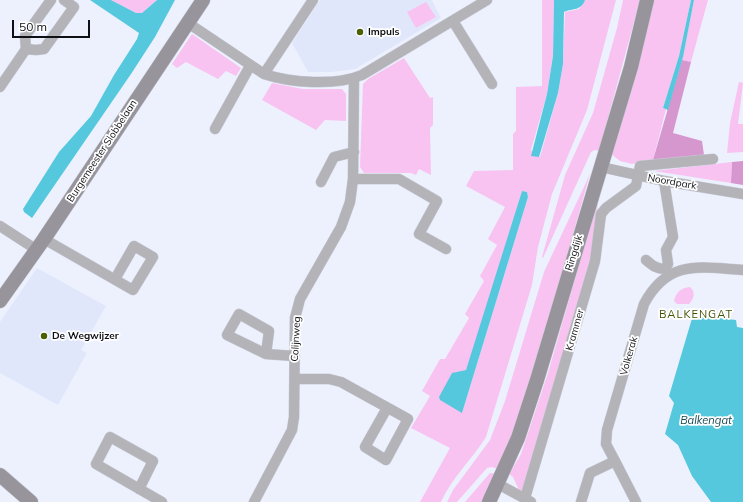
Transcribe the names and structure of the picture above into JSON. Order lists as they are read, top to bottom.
{
  "streets": {
    "main road": ["Burgemeester Slobbelaan", "Ringdijk"],
    "street": [
      "Noordpark",
      "Krammer",
      "Colijnweg",
      "Volkerak"
    ]
  },
  "crossings": [
    ["Noordpark", "Ringdijk"],
    ["Noordpark", "Krammer"]
  ],
  "districts": ["BALKENGAT"],
  "water": ["Balkengat"],
  "places": ["Impuls", "De Wegwijzer"],
  "scale_bar": "50 m"
}
